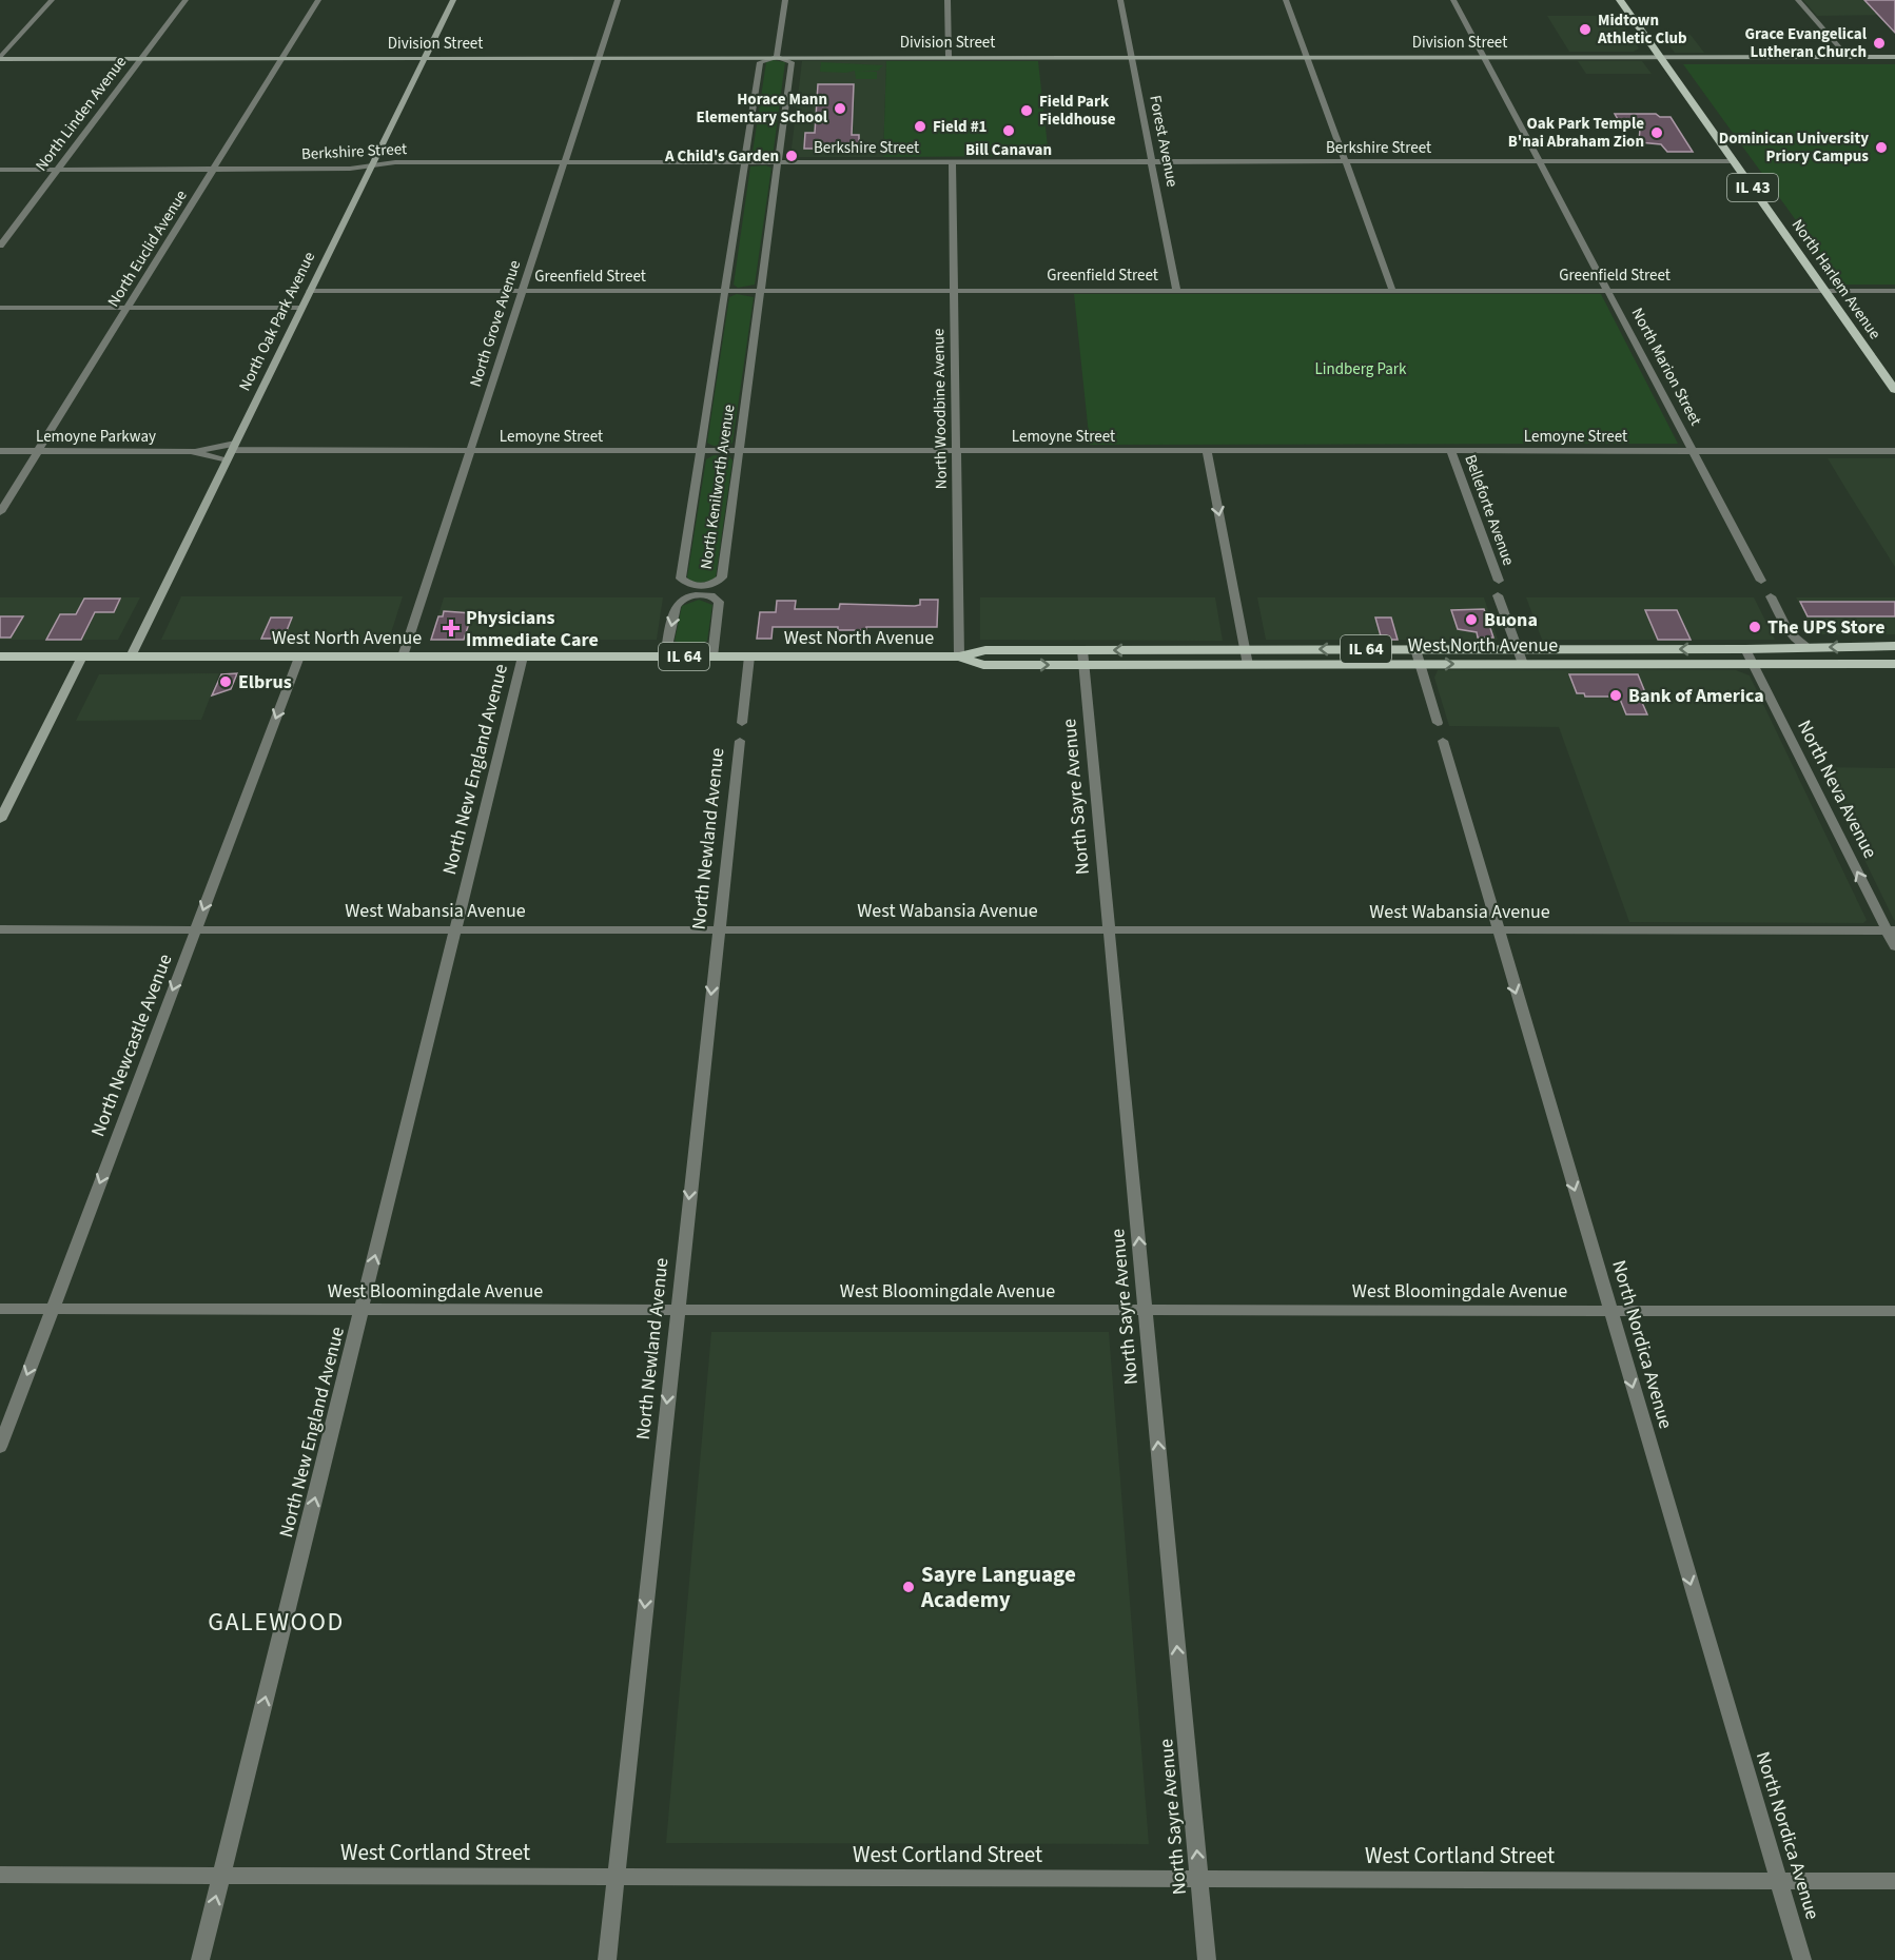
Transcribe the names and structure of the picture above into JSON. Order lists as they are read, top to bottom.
{
  "streets": {
    "main road": [
      "IL 43",
      "North Harlem Avenue",
      "West North Avenue",
      "IL 64"
    ],
    "street": [
      "Division Street",
      "North Linden Avenue",
      "Forest Avenue",
      "Berkshire Street",
      "North Euclid Avenue",
      "Greenfield Street",
      "North Oak Park Avenue",
      "North Grove Avenue",
      "North Marion Street",
      "North Woodbine Avenue",
      "Lemoyne Parkway",
      "Lemoyne Street",
      "North Kenilworth Avenue",
      "Belleforte Avenue",
      "North New England Avenue",
      "North Neva Avenue",
      "North Sayre Avenue",
      "North Newland Avenue",
      "West Wabansia Avenue",
      "North Newcastle Avenue",
      "West Bloomingdale Avenue",
      "North Nordica Avenue",
      "West Cortland Street"
    ]
  },
  "crossings": [
    ["Division Street", "North Linden Avenue"],
    ["Division Street", "Forest Avenue"],
    ["Division Street", "North Euclid Avenue"],
    ["Division Street", "North Harlem Avenue"],
    ["Division Street", "North Oak Park Avenue"],
    ["Division Street", "North Grove Avenue"],
    ["Division Street", "North Marion Street"],
    ["Division Street", "North Kenilworth Avenue"],
    ["North Linden Avenue", "Berkshire Street"],
    ["Forest Avenue", "Berkshire Street"],
    ["Forest Avenue", "Greenfield Street"],
    ["Berkshire Street", "North Euclid Avenue"],
    ["Berkshire Street", "North Harlem Avenue"],
    ["Berkshire Street", "North Oak Park Avenue"],
    ["Berkshire Street", "North Grove Avenue"],
    ["Berkshire Street", "North Marion Street"],
    ["Berkshire Street", "North Woodbine Avenue"],
    ["Berkshire Street", "North Kenilworth Avenue"],
    ["North Euclid Avenue", "Lemoyne Parkway"],
    ["Greenfield Street", "North Harlem Avenue"],
    ["Greenfield Street", "North Oak Park Avenue"],
    ["Greenfield Street", "North Grove Avenue"],
    ["Greenfield Street", "North Marion Street"],
    ["Greenfield Street", "North Woodbine Avenue"],
    ["Greenfield Street", "North Kenilworth Avenue"],
    ["North Oak Park Avenue", "Lemoyne Parkway"],
    ["North Oak Park Avenue", "Lemoyne Street"],
    ["North Oak Park Avenue", "West North Avenue"],
    ["North Grove Avenue", "Lemoyne Street"],
    ["North Grove Avenue", "West North Avenue"],
    ["North Marion Street", "Lemoyne Street"],
    ["North Woodbine Avenue", "Lemoyne Street"],
    ["North Woodbine Avenue", "West North Avenue"],
    ["Lemoyne Parkway", "Lemoyne Street"],
    ["Lemoyne Street", "North Kenilworth Avenue"],
    ["Lemoyne Street", "Belleforte Avenue"],
    ["North Kenilworth Avenue", "West North Avenue"],
    ["Belleforte Avenue", "West North Avenue"],
    ["West North Avenue", "North New England Avenue"],
    ["West North Avenue", "North Neva Avenue"],
    ["West North Avenue", "North Sayre Avenue"],
    ["West North Avenue", "North Newcastle Avenue"],
    ["North New England Avenue", "West Wabansia Avenue"],
    ["North New England Avenue", "West Bloomingdale Avenue"],
    ["North New England Avenue", "West Cortland Street"],
    ["North Neva Avenue", "West Wabansia Avenue"],
    ["North Sayre Avenue", "West Wabansia Avenue"],
    ["North Sayre Avenue", "West Bloomingdale Avenue"],
    ["North Sayre Avenue", "West Cortland Street"],
    ["North Newland Avenue", "West Wabansia Avenue"],
    ["North Newland Avenue", "West Bloomingdale Avenue"],
    ["North Newland Avenue", "West Cortland Street"],
    ["West Wabansia Avenue", "North Newcastle Avenue"],
    ["West Wabansia Avenue", "North Nordica Avenue"],
    ["North Newcastle Avenue", "West Bloomingdale Avenue"],
    ["West Bloomingdale Avenue", "North Nordica Avenue"],
    ["North Nordica Avenue", "West Cortland Street"]
  ],
  "one_way": [
    "North New England Avenue",
    "North Neva Avenue",
    "North Sayre Avenue",
    "North Newland Avenue",
    "North Newcastle Avenue",
    "North Nordica Avenue"
  ],
  "districts": ["GALEWOOD"],
  "parks": ["Lindberg Park"],
  "places": {
    "other": [
      "Midtown Athletic Club",
      "Grace Evangelical Lutheran Church",
      "Horace Mann Elementary School",
      "Field Park Fieldhouse",
      "Field #1",
      "Bill Canavan",
      "Oak Park Temple B'nai Abraham Zion",
      "Dominican University Priory Campus",
      "A Child's Garden",
      "Buona",
      "The UPS Store",
      "Elbrus",
      "Bank of America",
      "Sayre Language Academy"
    ],
    "health": ["Physicians Immediate Care"]
  }
}
